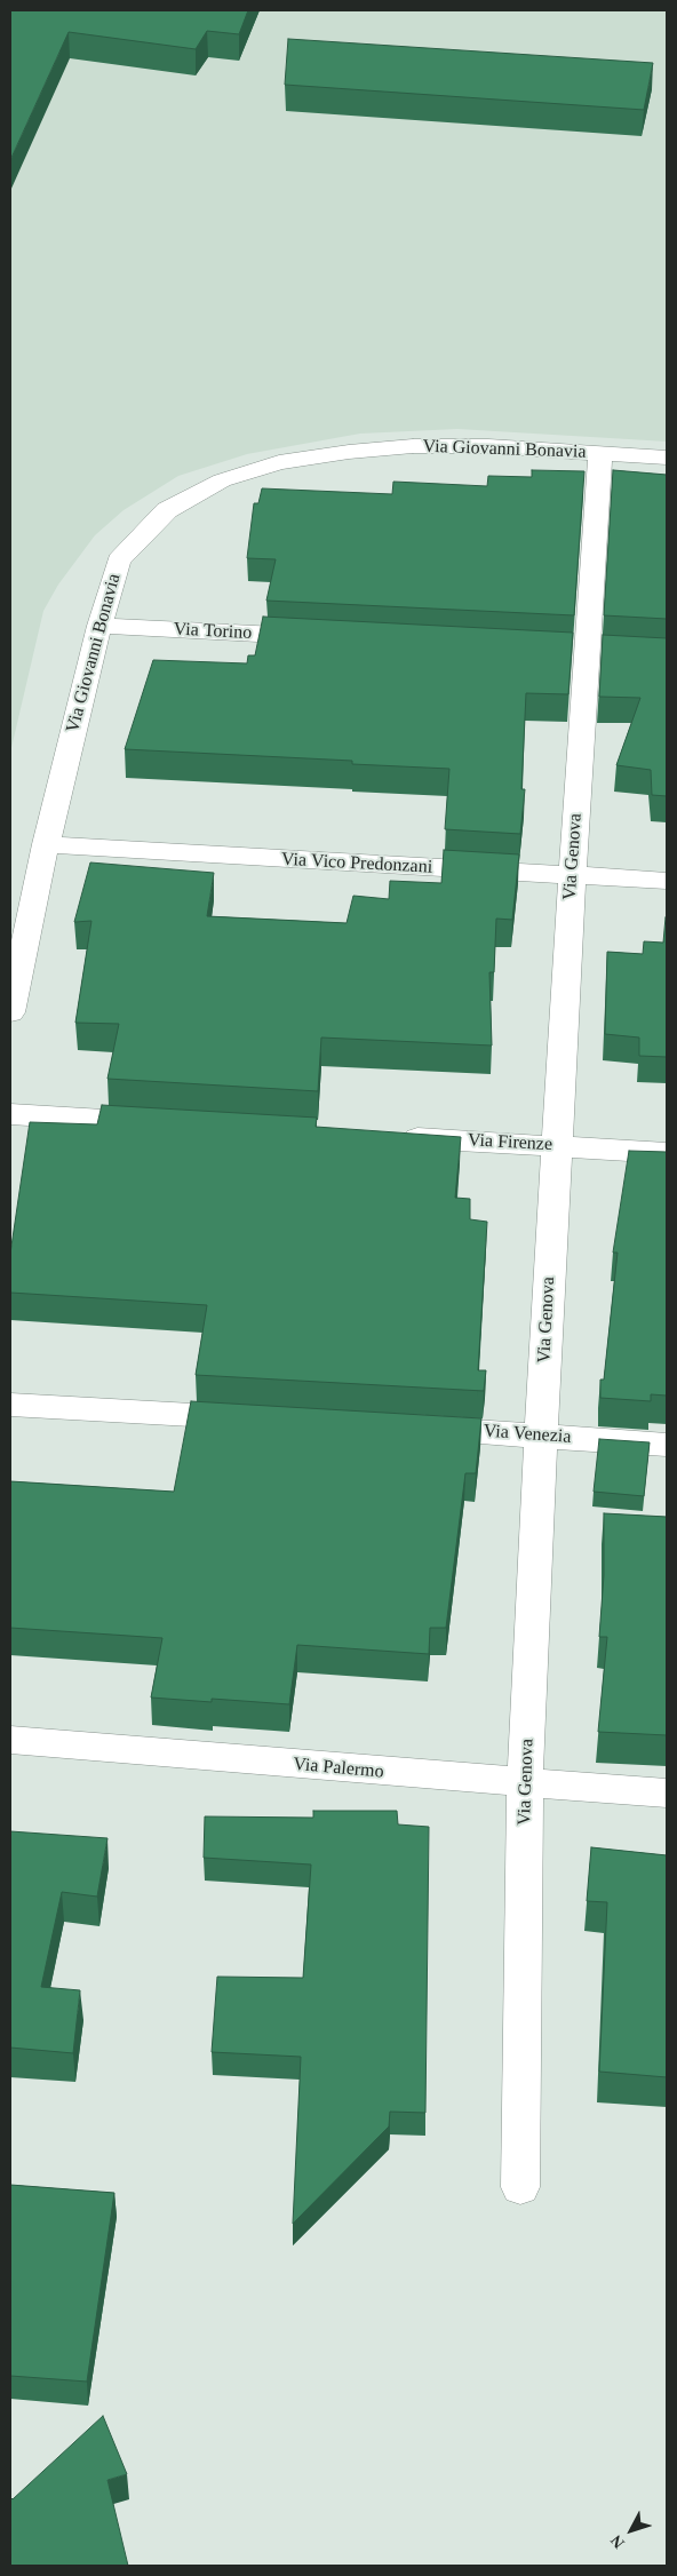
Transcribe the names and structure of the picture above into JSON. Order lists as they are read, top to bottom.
{
  "streets": {
    "street": [
      "Via Giovanni Bonavia",
      "Via Torino",
      "Via Genova",
      "Via Vico Predonzani",
      "Via Firenze",
      "Via Venezia",
      "Via Palermo"
    ]
  },
  "crossings": [
    ["Via Giovanni Bonavia", "Via Torino"],
    ["Via Giovanni Bonavia", "Via Genova"],
    ["Via Giovanni Bonavia", "Via Vico Predonzani"],
    ["Via Genova", "Via Vico Predonzani"],
    ["Via Genova", "Via Firenze"],
    ["Via Genova", "Via Venezia"],
    ["Via Genova", "Via Palermo"]
  ],
  "north": "bottom left"
}
